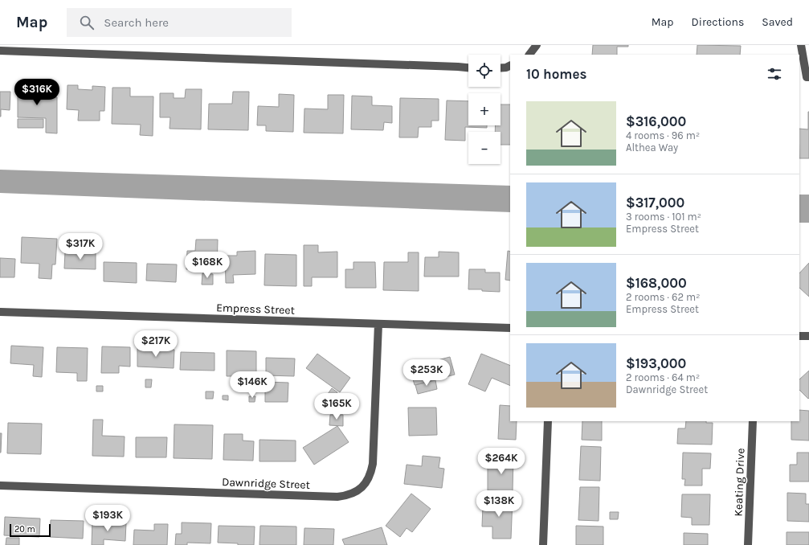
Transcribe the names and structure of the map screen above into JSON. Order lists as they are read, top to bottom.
{
  "streets": {
    "street": ["Empress Street", "Keating Drive", "Dawnridge Street"]
  },
  "crossings": [
    ["Empress Street", "Dawnridge Street"]
  ],
  "scale_bar": "20 m",
  "page": {
    "header": "Map",
    "search": "Search here",
    "nav": ["Map", "Directions", "Saved"],
    "map_buttons": ["+", "−"],
    "heading": "10 homes",
    "price": [
      "$316K",
      "$317K",
      "$168K",
      "$217K",
      "$253K",
      "$146K",
      "$165K",
      "$264K",
      "$138K",
      "$193K"
    ],
    "list": [
      {
        "name": "$316,000",
        "note": "4 rooms · 96 m² · Althea Way"
      },
      {
        "name": "$317,000",
        "note": "3 rooms · 101 m² · Empress Street"
      },
      {
        "name": "$168,000",
        "note": "2 rooms · 62 m² · Empress Street"
      },
      {
        "name": "$193,000",
        "note": "2 rooms · 64 m² · Dawnridge Street"
      }
    ],
    "scale": "20 m"
  }
}
